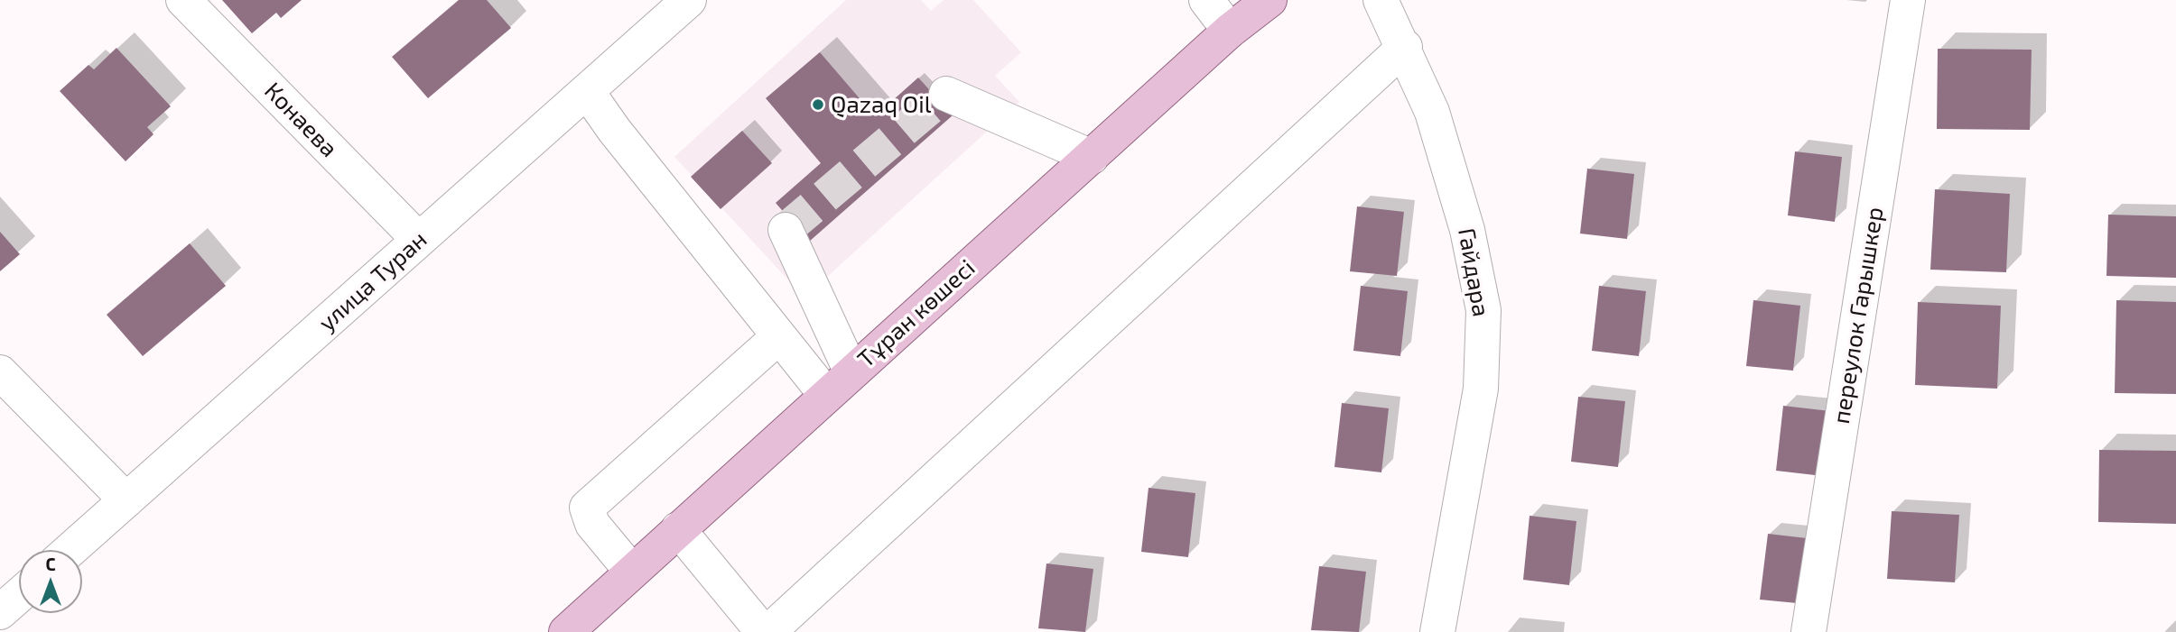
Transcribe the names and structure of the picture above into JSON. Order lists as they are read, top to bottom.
{
  "streets": {
    "main road": ["Тұран көшесі"],
    "street": [
      "Конаева",
      "Гайдара",
      "улица Туран",
      "переулок Гарышкер"
    ]
  },
  "crossings": [
    ["Конаева", "улица Туран"]
  ],
  "places": ["Qazaq Oil"],
  "north": "top"
}
